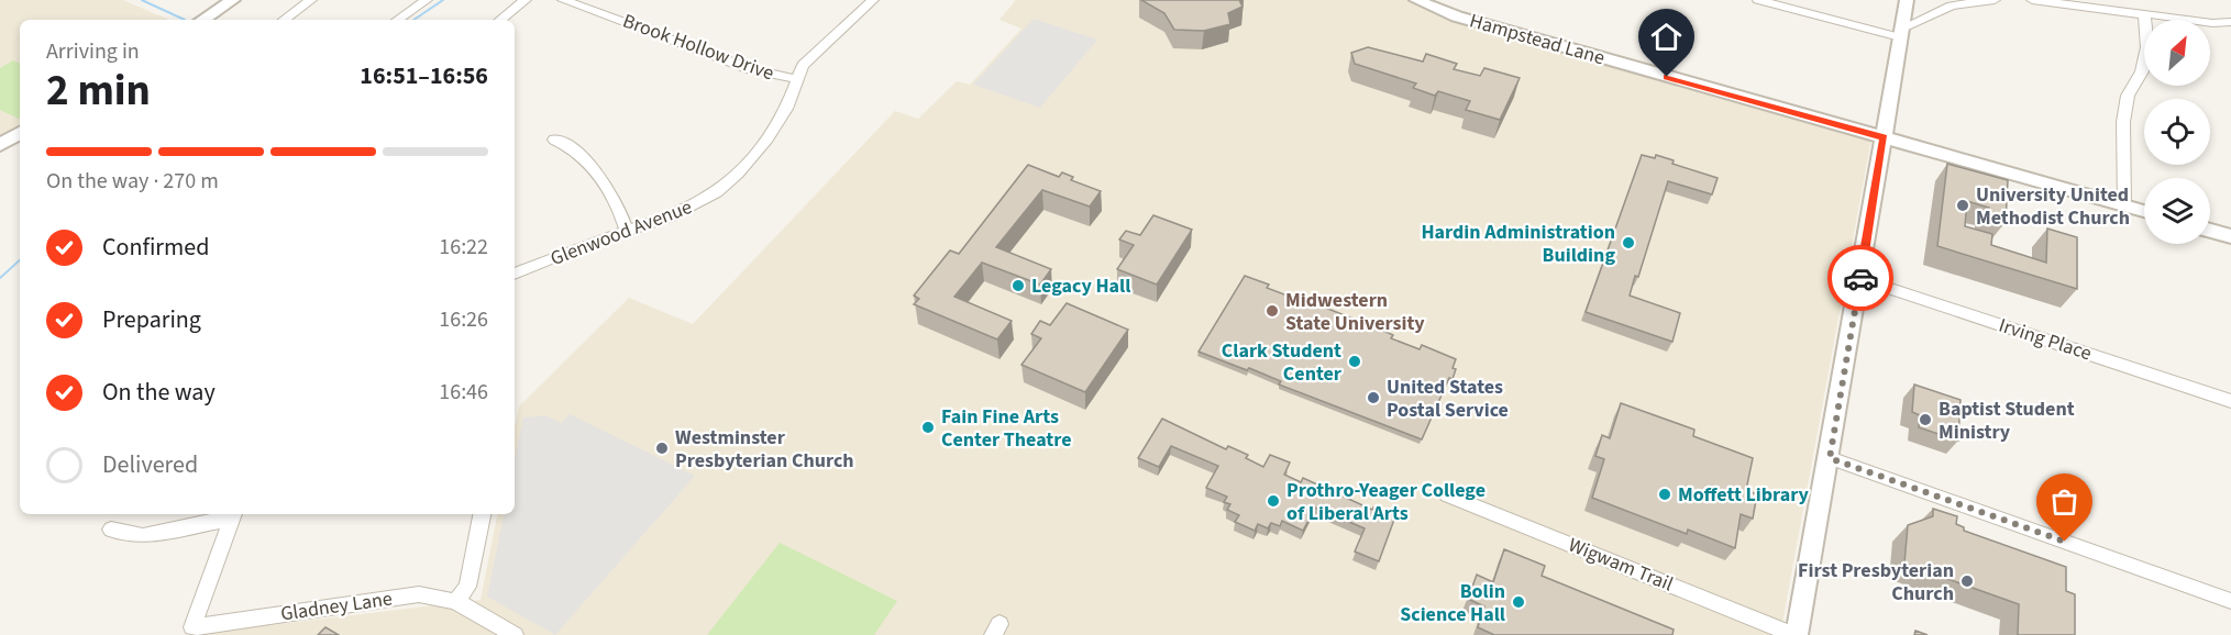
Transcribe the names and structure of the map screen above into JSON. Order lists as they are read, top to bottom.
{
  "streets": {
    "street": [
      "Hampstead Lane",
      "Brook Hollow Drive",
      "Glenwood Avenue",
      "Irving Place",
      "Wigwam Trail",
      "Gladney Lane"
    ]
  },
  "crossings": [
    ["Brook Hollow Drive", "Glenwood Avenue"]
  ],
  "places": [
    "University United Methodist Church",
    "Hardin Administration Building",
    "Legacy Hall",
    "Midwestern State University",
    "Clark Student Center",
    "United States Postal Service",
    "Baptist Student Ministry",
    "Fain Fine Arts Center Theatre",
    "Westminster Presbyterian Church",
    "Moffett Library",
    "Prothro-Yeager College of Liberal Arts",
    "First Presbyterian Church",
    "Bolin Science Hall"
  ],
  "north": "top right",
  "page": {
    "heading": ["2 min", "Arriving in", "16:51–16:56"],
    "bar": "On the way · 270 m",
    "list": [
      ["Confirmed", "16:22"],
      ["Preparing", "16:26"],
      ["On the way", "16:46"],
      "Delivered"
    ]
  }
}
